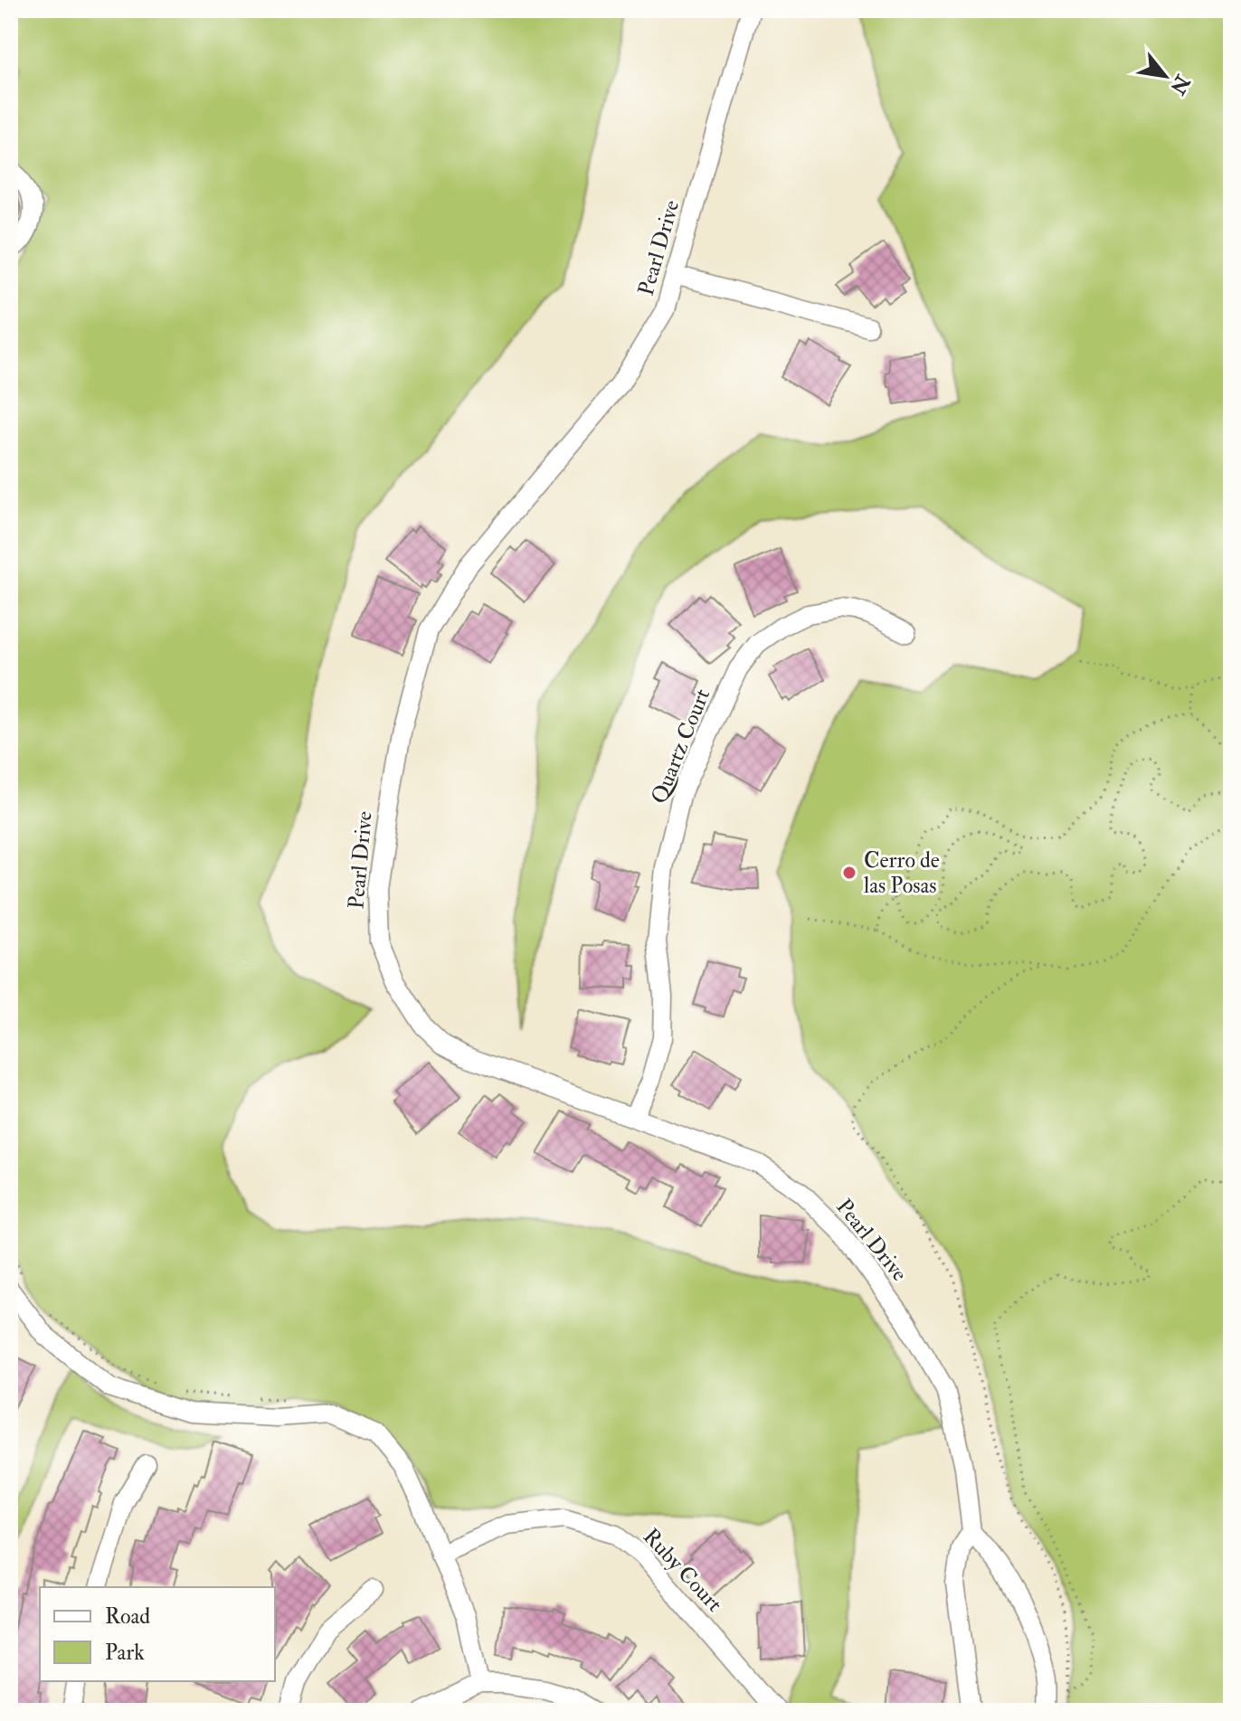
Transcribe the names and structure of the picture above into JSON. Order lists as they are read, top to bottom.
{
  "streets": {
    "street": ["Pearl Drive", "Quartz Court", "Ruby Court"]
  },
  "crossings": [
    ["Pearl Drive", "Quartz Court"]
  ],
  "places": ["Cerro de las Posas"],
  "legend": ["Road", "Park"],
  "north": "bottom right"
}
